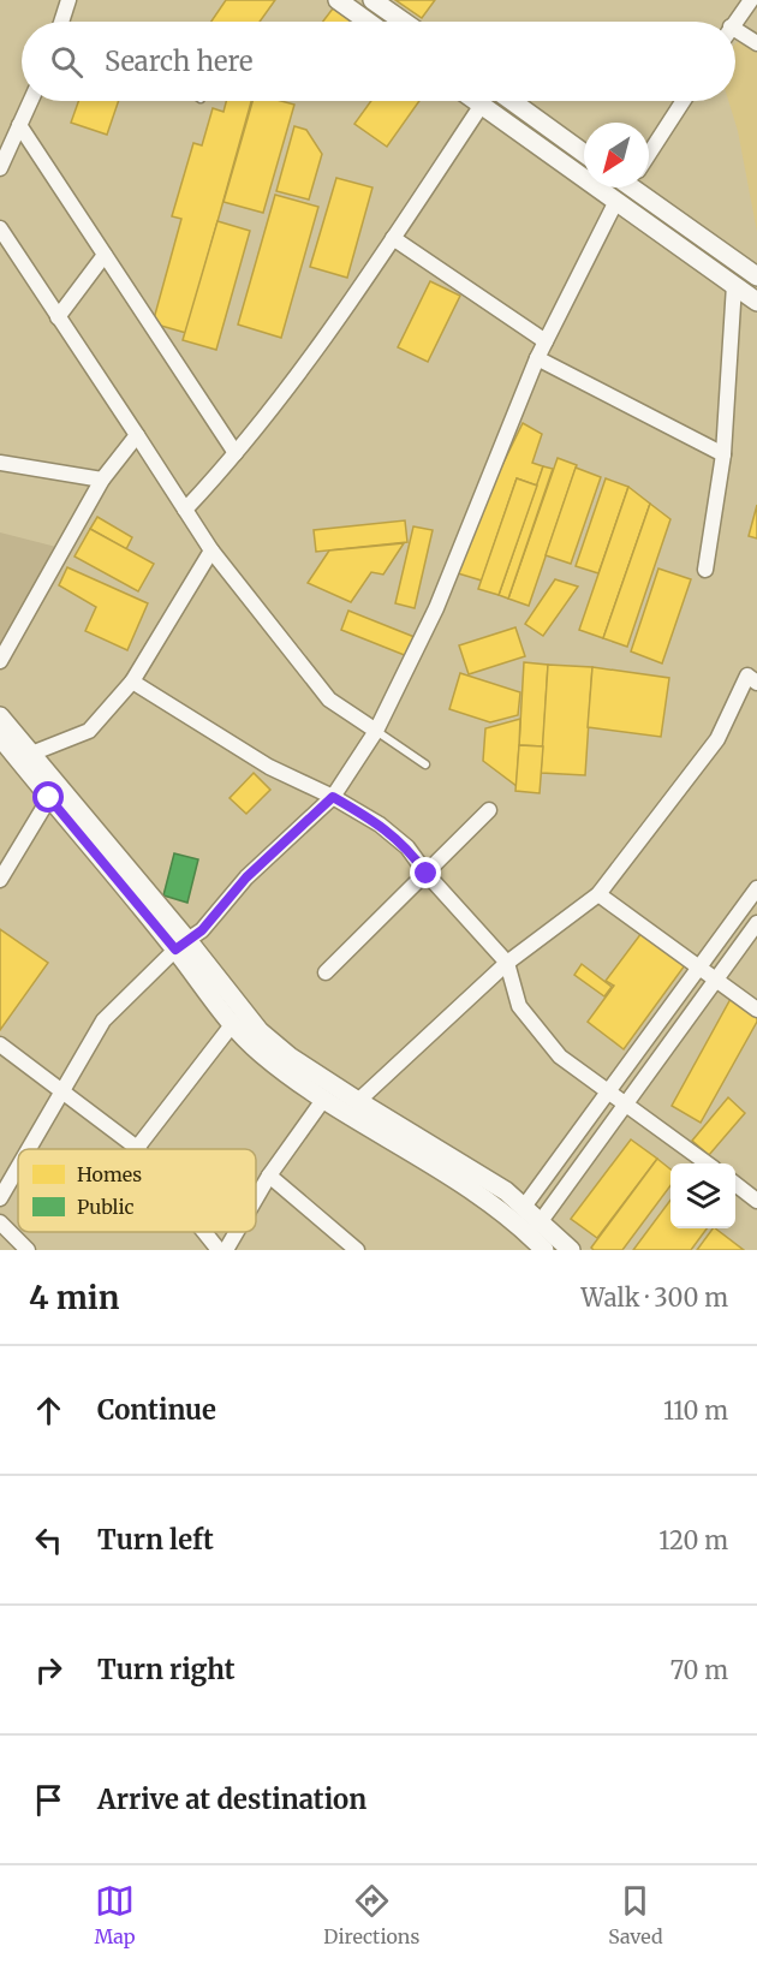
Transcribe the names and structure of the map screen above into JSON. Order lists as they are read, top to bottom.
{
  "legend": ["Homes", "Public"],
  "north": "bottom left",
  "page": {
    "search": "Search here",
    "heading": ["4 min", "Walk · 300 m"],
    "list": [
      ["Continue", "110 m"],
      ["Turn left", "120 m"],
      ["Turn right", "70 m"],
      "Arrive at destination"
    ],
    "nav": ["Map", "Directions", "Saved"]
  }
}
